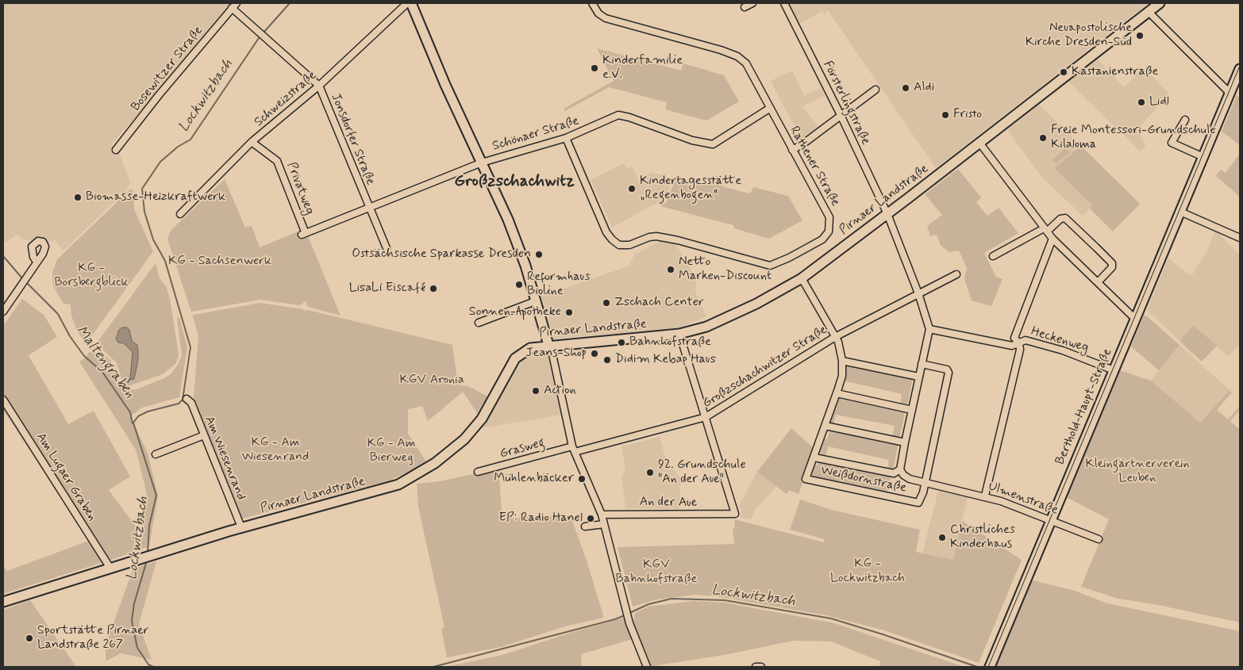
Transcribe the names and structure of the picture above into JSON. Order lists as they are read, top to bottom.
{
  "streets": {
    "street": [
      "Bosewitzer Straße",
      "Schweizstraße",
      "Försterlingstraße",
      "Schönaer Straße",
      "Jonsdorfer Straße",
      "Rathener Straße",
      "Privatweg",
      "Pirnaer Landstraße",
      "Heckenweg",
      "Großzschachwitzer Straße",
      "Berthold-Haupt-Straße",
      "Grasweg",
      "Am Wiesenrand",
      "Am Lugaer Graben",
      "Weißdornstraße",
      "Ulmenstraße",
      "An der Aue"
    ]
  },
  "crossings": [
    ["Bosewitzer Straße", "Jonsdorfer Straße"],
    ["Schweizstraße", "Jonsdorfer Straße"],
    ["Schweizstraße", "Privatweg"],
    ["Försterlingstraße", "Pirnaer Landstraße"],
    ["Schönaer Straße", "Jonsdorfer Straße"],
    ["Schönaer Straße", "Rathener Straße"],
    ["Schönaer Straße", "Privatweg"],
    ["Pirnaer Landstraße", "Am Wiesenrand"],
    ["Pirnaer Landstraße", "Am Lugaer Graben"],
    ["Pirnaer Landstraße", "Weißdornstraße"],
    ["Heckenweg", "Berthold-Haupt-Straße"],
    ["Heckenweg", "Weißdornstraße"],
    ["Großzschachwitzer Straße", "Grasweg"],
    ["Großzschachwitzer Straße", "Weißdornstraße"],
    ["Großzschachwitzer Straße", "An der Aue"],
    ["Berthold-Haupt-Straße", "Ulmenstraße"],
    ["Weißdornstraße", "Ulmenstraße"]
  ],
  "districts": ["Großzschachwitz"],
  "water": ["Lockwitzbach", "Maltengraben"],
  "parks": [
    "KG - Sachsenwerk",
    "KG - Borsbergblick",
    "KGV Aronia",
    "KG - Am Wiesenrand",
    "KG - Am Bierweg",
    "Kleingärtnerverein Leuben",
    "KG - Lockwitzbach",
    "KGV Bahnhofstraße"
  ],
  "places": [
    "Neuapostolische Kirche Dresden-Süd",
    "Kinderfamilie e.V.",
    "Kastanienstraße",
    "Aldi",
    "Lidl",
    "Fristo",
    "Freie Montessori-Grundschule Kilaloma",
    "Kindertagesstätte „Regenbogen“",
    "Biomasse-Heizkraftwerk",
    "Ostsächsische Sparkasse Dresden",
    "Netto Marken-Discount",
    "Reformhaus Bioline",
    "LisaLi Eiscafé",
    "Zschach Center",
    "Sonnen-Apotheke",
    "Bahnhofstraße",
    "Jeans-Shop",
    "Didim Kebap Haus",
    "Action",
    "92. Grundschule \"An der Aue\"",
    "Mühlenbäcker",
    "EP: Radio Hanel",
    "Christliches Kinderhaus",
    "Sportstätte Pirnaer Landstraße 267"
  ]
}
